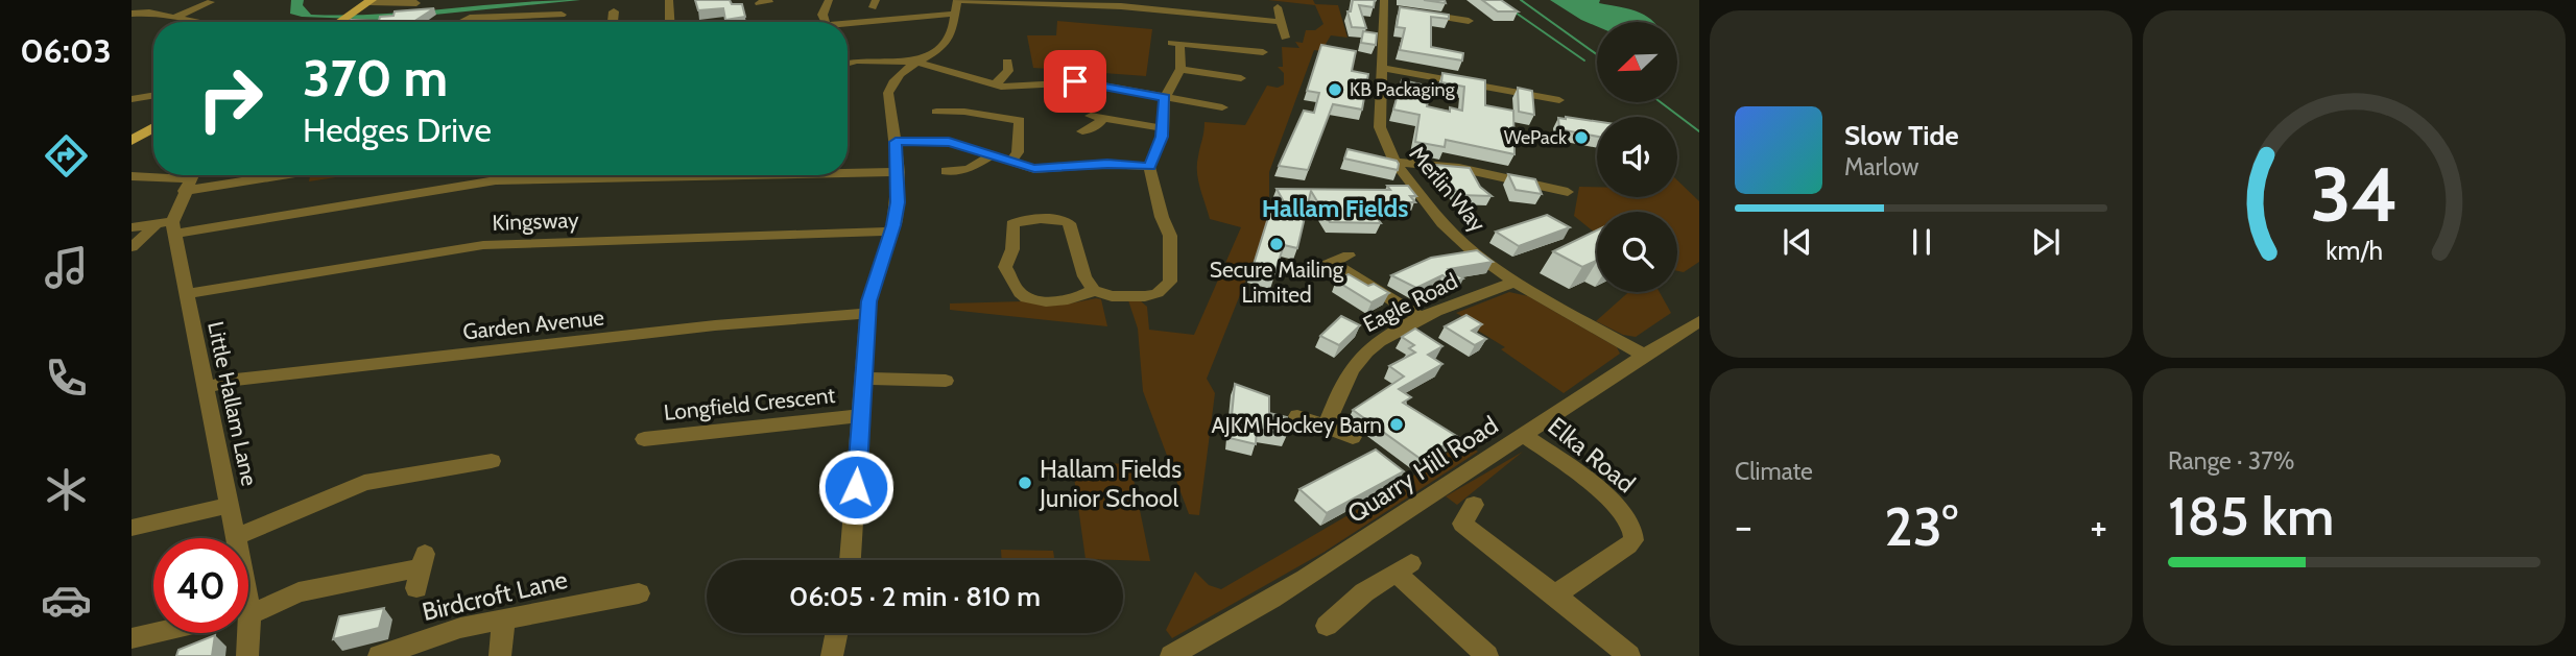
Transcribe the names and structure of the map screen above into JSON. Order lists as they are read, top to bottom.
{
  "streets": {
    "street": [
      "Merlin Way",
      "Kingsway",
      "Eagle Road",
      "Garden Avenue",
      "Little Hallam Lane",
      "Longfield Crescent",
      "Elka Road",
      "Quarry Hill Road",
      "Birdcroft Lane"
    ]
  },
  "crossings": [
    ["Merlin Way", "Eagle Road"],
    ["Merlin Way", "Quarry Hill Road"],
    ["Kingsway", "Little Hallam Lane"],
    ["Garden Avenue", "Little Hallam Lane"],
    ["Elka Road", "Quarry Hill Road"]
  ],
  "districts": ["Hallam Fields"],
  "places": [
    "KB Packaging",
    "WePack",
    "Secure Mailing Limited",
    "AJKM Hockey Barn",
    "Hallam Fields Junior School"
  ],
  "north": "bottom left",
  "page": {
    "tabs": "06:03",
    "turn": ["370 m", "Hedges Drive"],
    "song": ["Slow Tide", "Marlow"],
    "tile": [
      "Climate",
      ["Range · 37%", "185 km"]
    ],
    "heat": ["−", "23°", "+"],
    "limit": "40",
    "trip": "06:05 · 2 min · 810 m",
    "gauge": ["34", "km/h"]
  }
}
